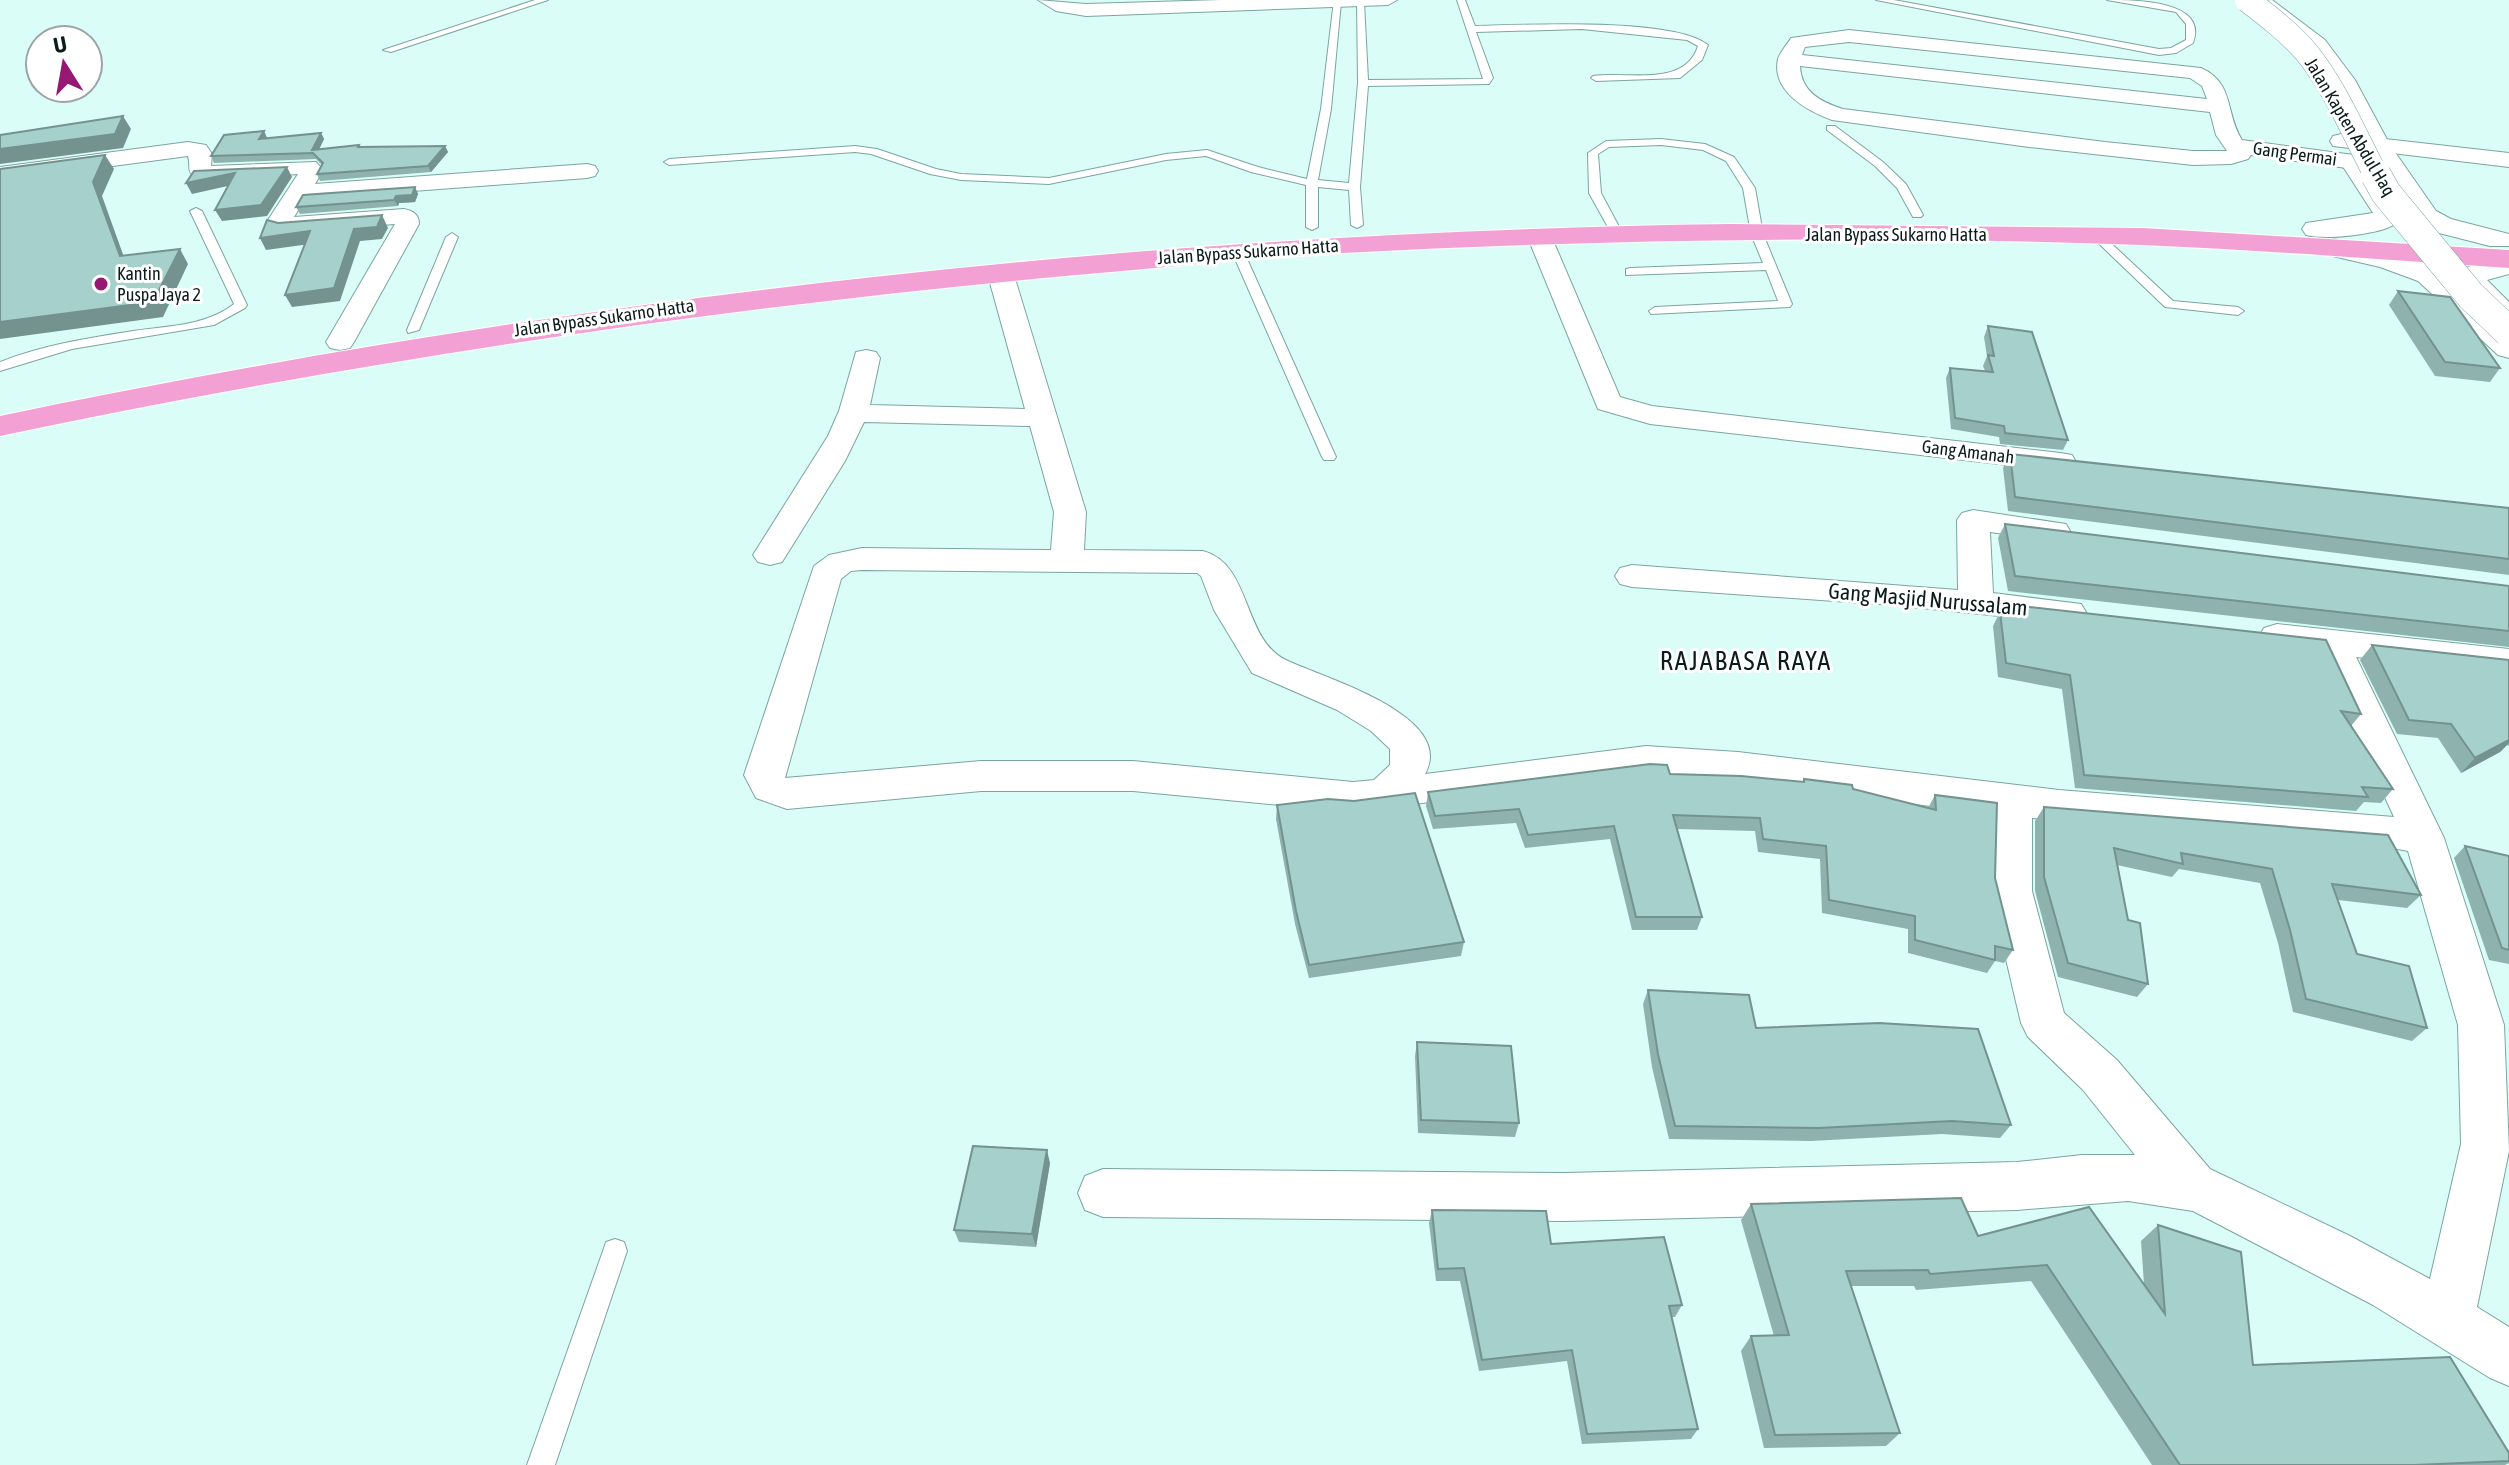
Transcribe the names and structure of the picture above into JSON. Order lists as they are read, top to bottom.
{
  "streets": {
    "highway": ["Jalan Bypass Sukarno Hatta"],
    "street": [
      "Jalan Kapten Abdul Haq",
      "Gang Permai",
      "Gang Amanah",
      "Gang Masjid Nurussalam"
    ]
  },
  "crossings": [
    ["Jalan Bypass Sukarno Hatta", "Gang Amanah"]
  ],
  "districts": ["RAJABASA RAYA"],
  "places": ["Kantin Puspa Jaya 2"],
  "north": "top"
}
